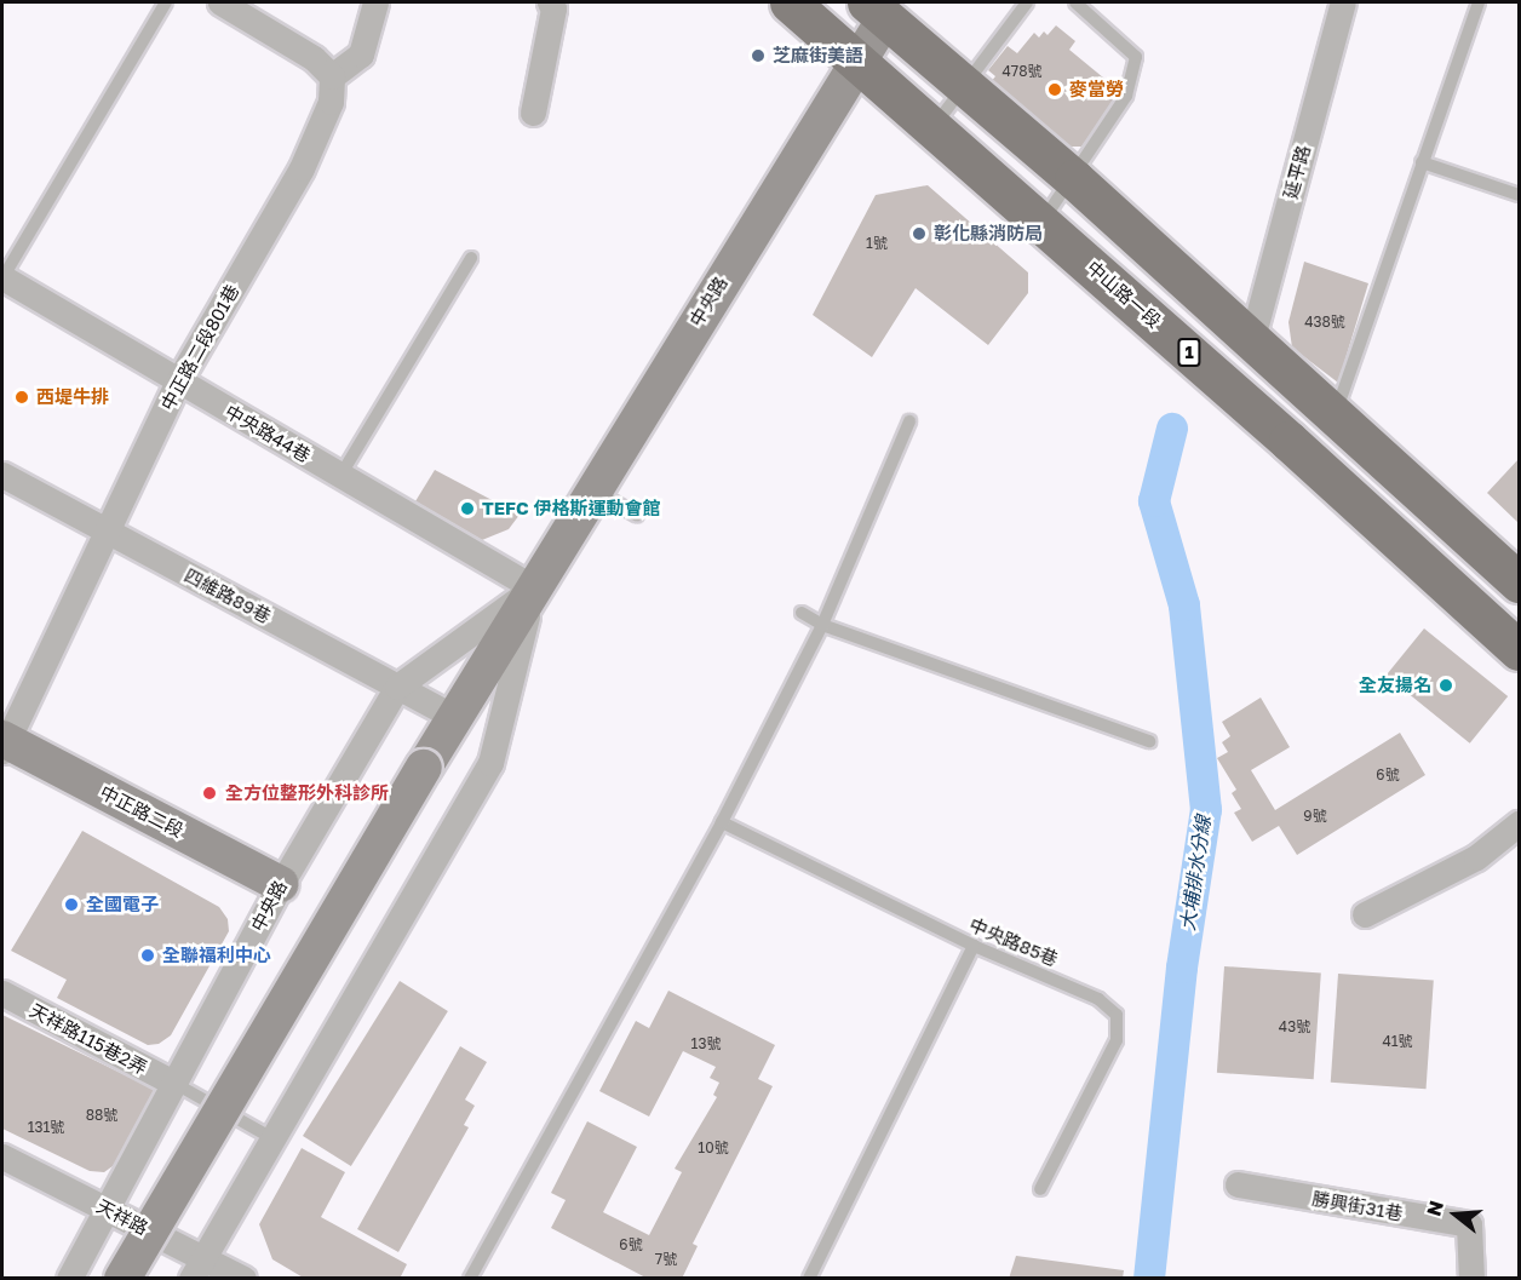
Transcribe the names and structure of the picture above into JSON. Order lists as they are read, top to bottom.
{
  "streets": {
    "main road": ["中山路一段", "1"],
    "street": [
      "延平路",
      "中央路",
      "中正路二段801巷",
      "中央路44巷",
      "四維路89巷",
      "中正路二段",
      "天祥路115巷2弄",
      "勝興街31巷",
      "天祥路"
    ],
    "lane": ["中央路85巷"]
  },
  "crossings": [
    ["中山路一段", "中央路"],
    ["中央路", "中央路44巷"],
    ["中央路", "四維路89巷"],
    ["中央路", "中正路二段"],
    ["中央路", "天祥路115巷2弄"],
    ["中央路", "天祥路"],
    ["中正路二段801巷", "中央路44巷"],
    ["中正路二段801巷", "四維路89巷"],
    ["中正路二段801巷", "中正路二段"]
  ],
  "water": ["大埔排水分線"],
  "places": [
    "芝麻街美語",
    "麥當勞",
    "彰化縣消防局",
    "西堤牛排",
    "TEFC 伊格斯運動會館",
    "全友揚名",
    "全方位整形外科診所",
    "全國電子",
    "全聯福利中心"
  ],
  "house_numbers": [
    "478號",
    "1號",
    "438號",
    "6號",
    "9號",
    "43號",
    "41號",
    "13號",
    "88號",
    "131號",
    "10號",
    "6號",
    "7號"
  ],
  "north": "left"
}
